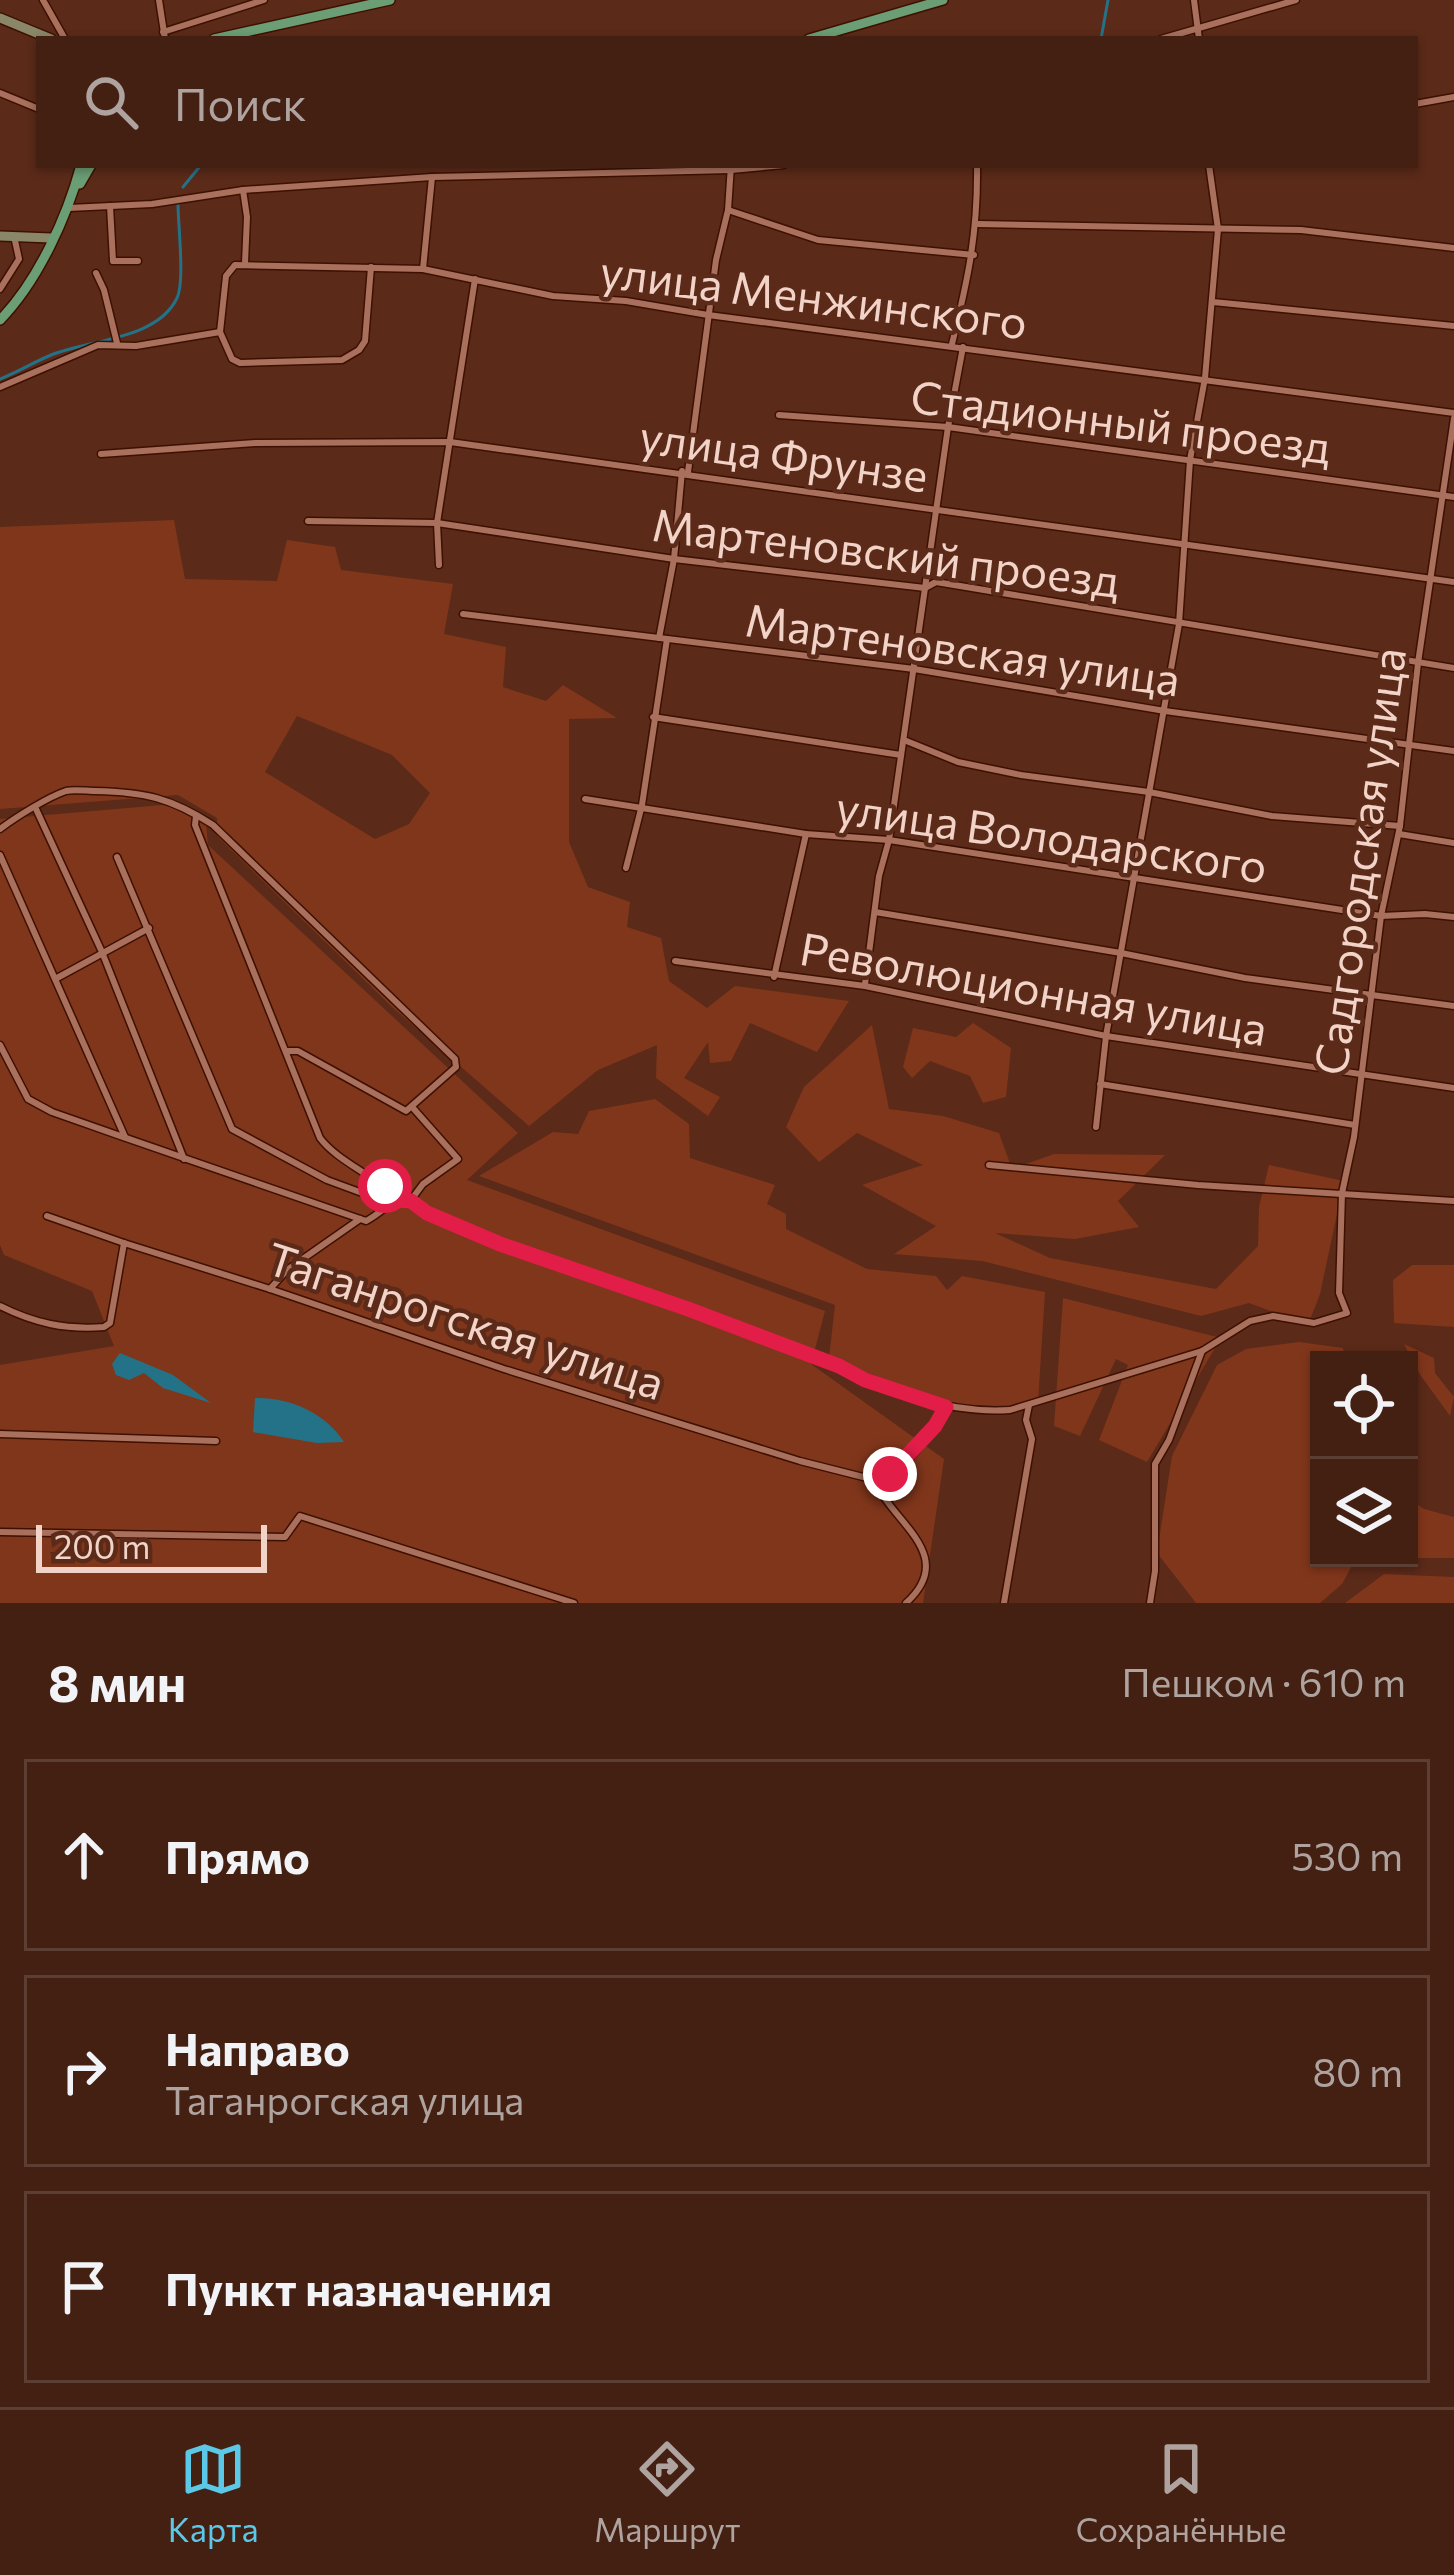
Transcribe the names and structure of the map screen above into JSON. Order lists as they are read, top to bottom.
{
  "streets": {
    "street": [
      "улица Менжинского",
      "Стадионный проезд",
      "улица Фрунзе",
      "Мартеновский проезд",
      "Мартеновская улица",
      "улица Володарского",
      "Садгородская улица",
      "Революционная улица",
      "Таганрогская улица"
    ]
  },
  "crossings": [
    ["улица Менжинского", "Садгородская улица"],
    ["Стадионный проезд", "Садгородская улица"],
    ["улица Фрунзе", "Садгородская улица"],
    ["Мартеновский проезд", "Садгородская улица"],
    ["Мартеновская улица", "Садгородская улица"],
    ["улица Володарского", "Садгородская улица"],
    ["Садгородская улица", "Революционная улица"]
  ],
  "scale_bar": "200 m",
  "page": {
    "search": "Поиск",
    "scale": "200 m",
    "heading": ["8 мин", "Пешком · 610 m"],
    "list": [
      ["Прямо", "530 m"],
      ["Направо", "Таганрогская улица", "80 m"],
      "Пункт назначения"
    ],
    "nav": ["Карта", "Маршрут", "Сохранённые"]
  }
}
